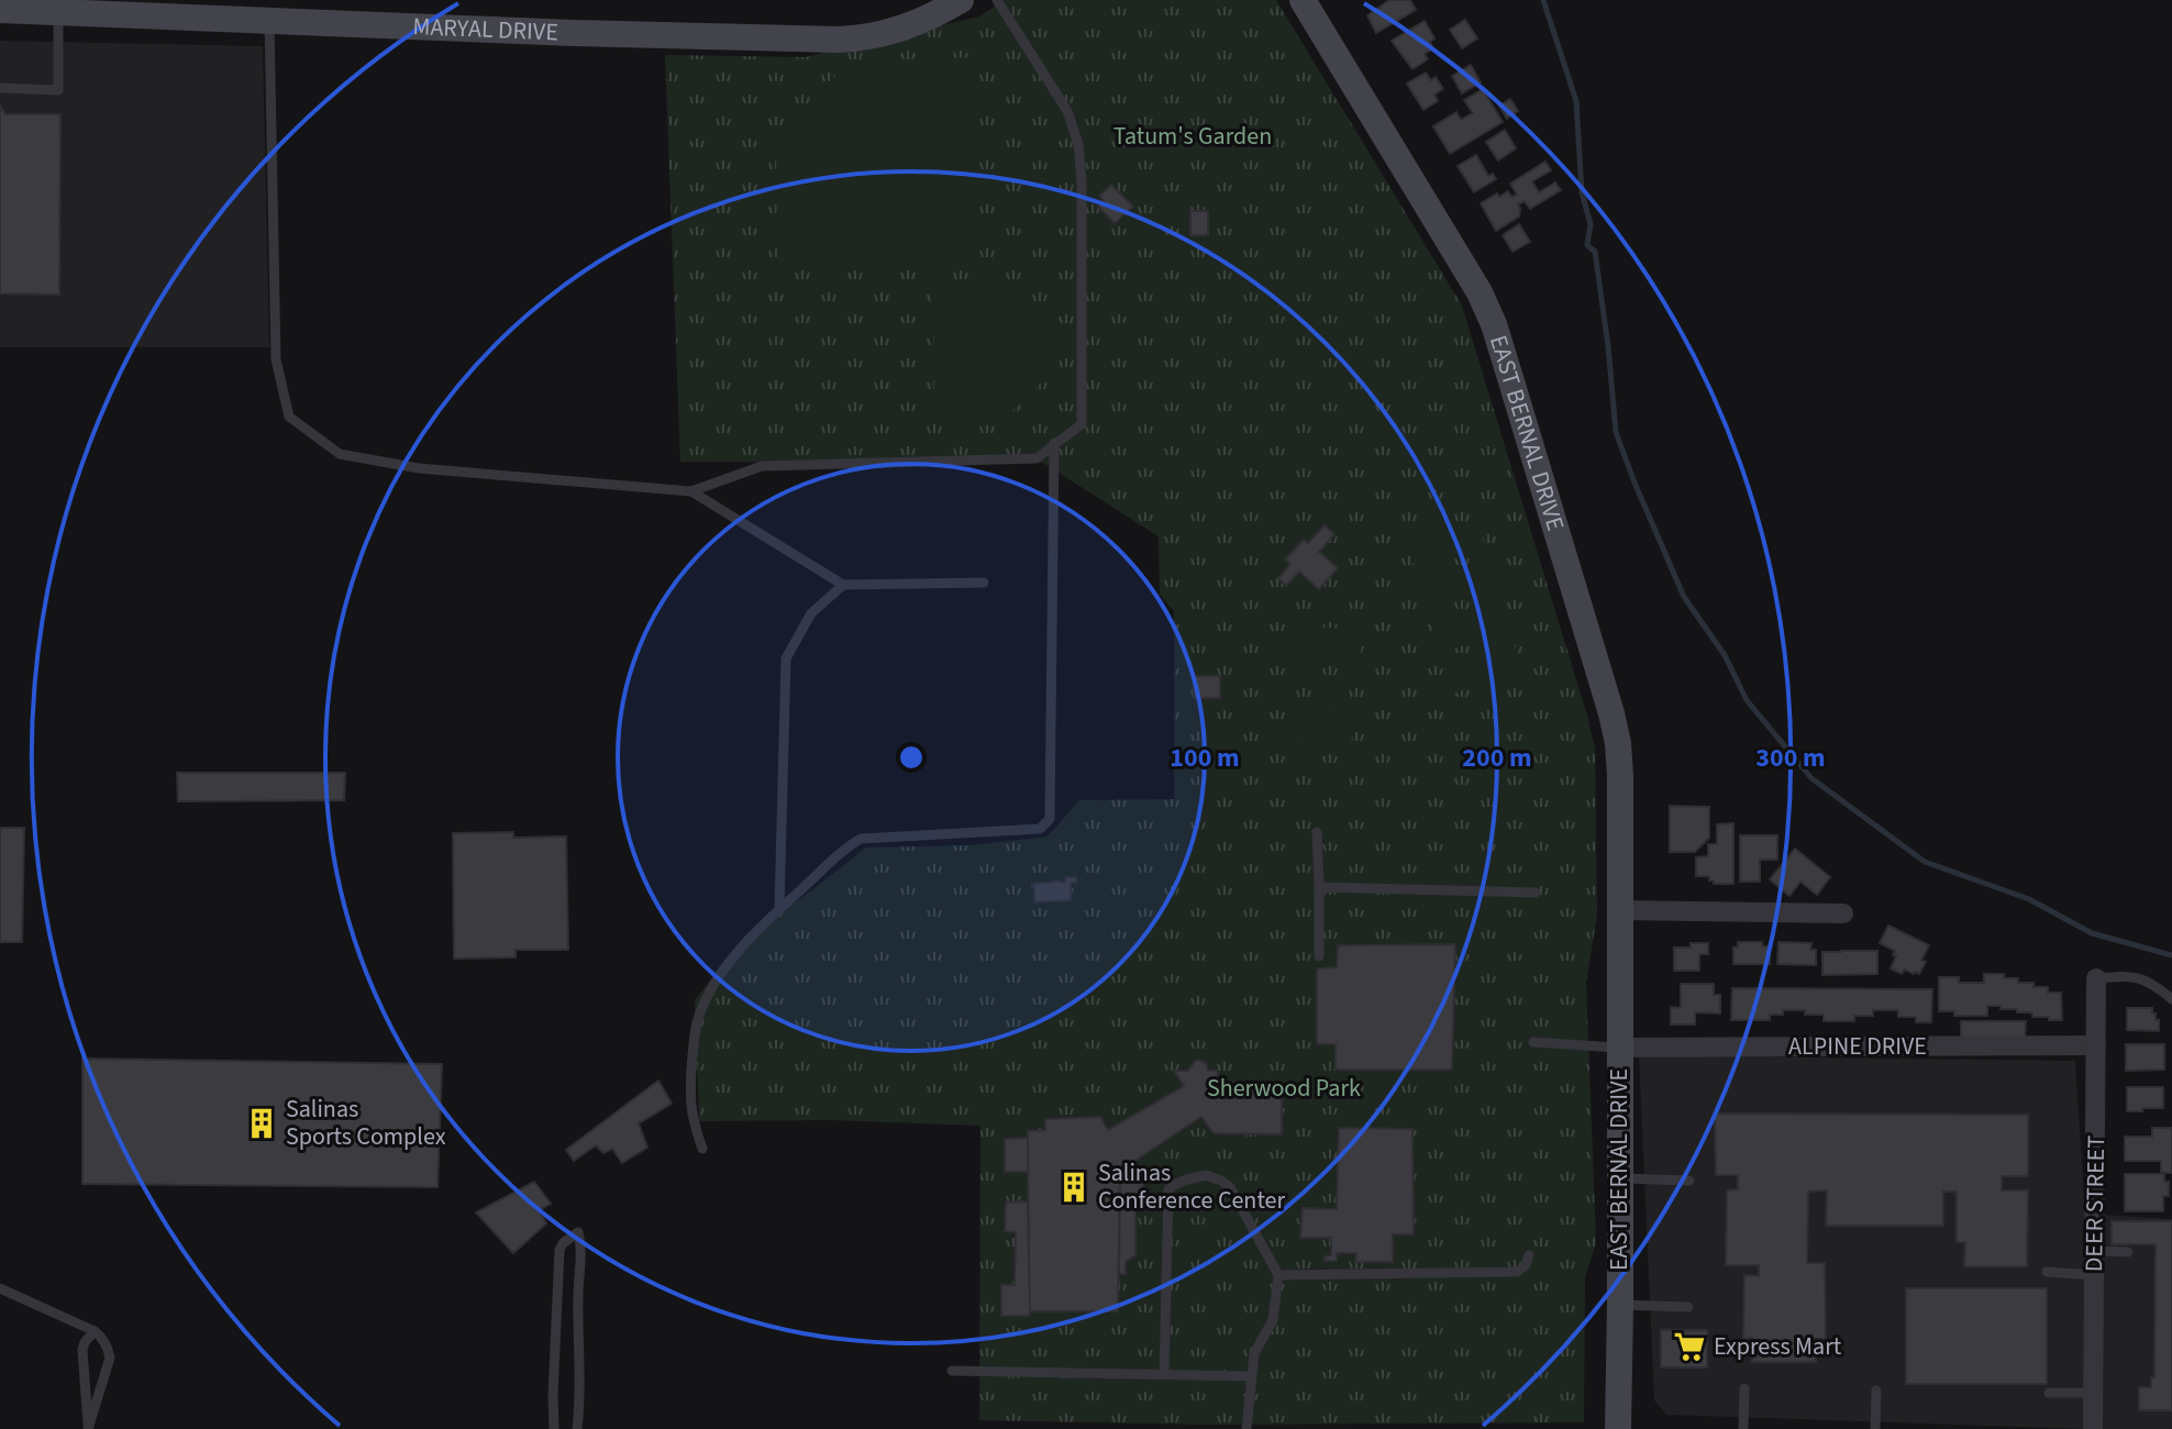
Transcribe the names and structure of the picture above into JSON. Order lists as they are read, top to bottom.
{
  "streets": {
    "main road": ["MARYAL DRIVE", "EAST BERNAL DRIVE"],
    "street": ["ALPINE DRIVE", "DEER STREET"]
  },
  "crossings": [
    ["EAST BERNAL DRIVE", "ALPINE DRIVE"],
    ["ALPINE DRIVE", "DEER STREET"]
  ],
  "parks": ["Tatum's Garden", "Sherwood Park"],
  "places": {
    "building": ["Salinas Sports Complex", "Salinas Conference Center"],
    "supermarket": ["Express Mart"]
  },
  "rings": ["100 m", "200 m", "300 m"]
}
